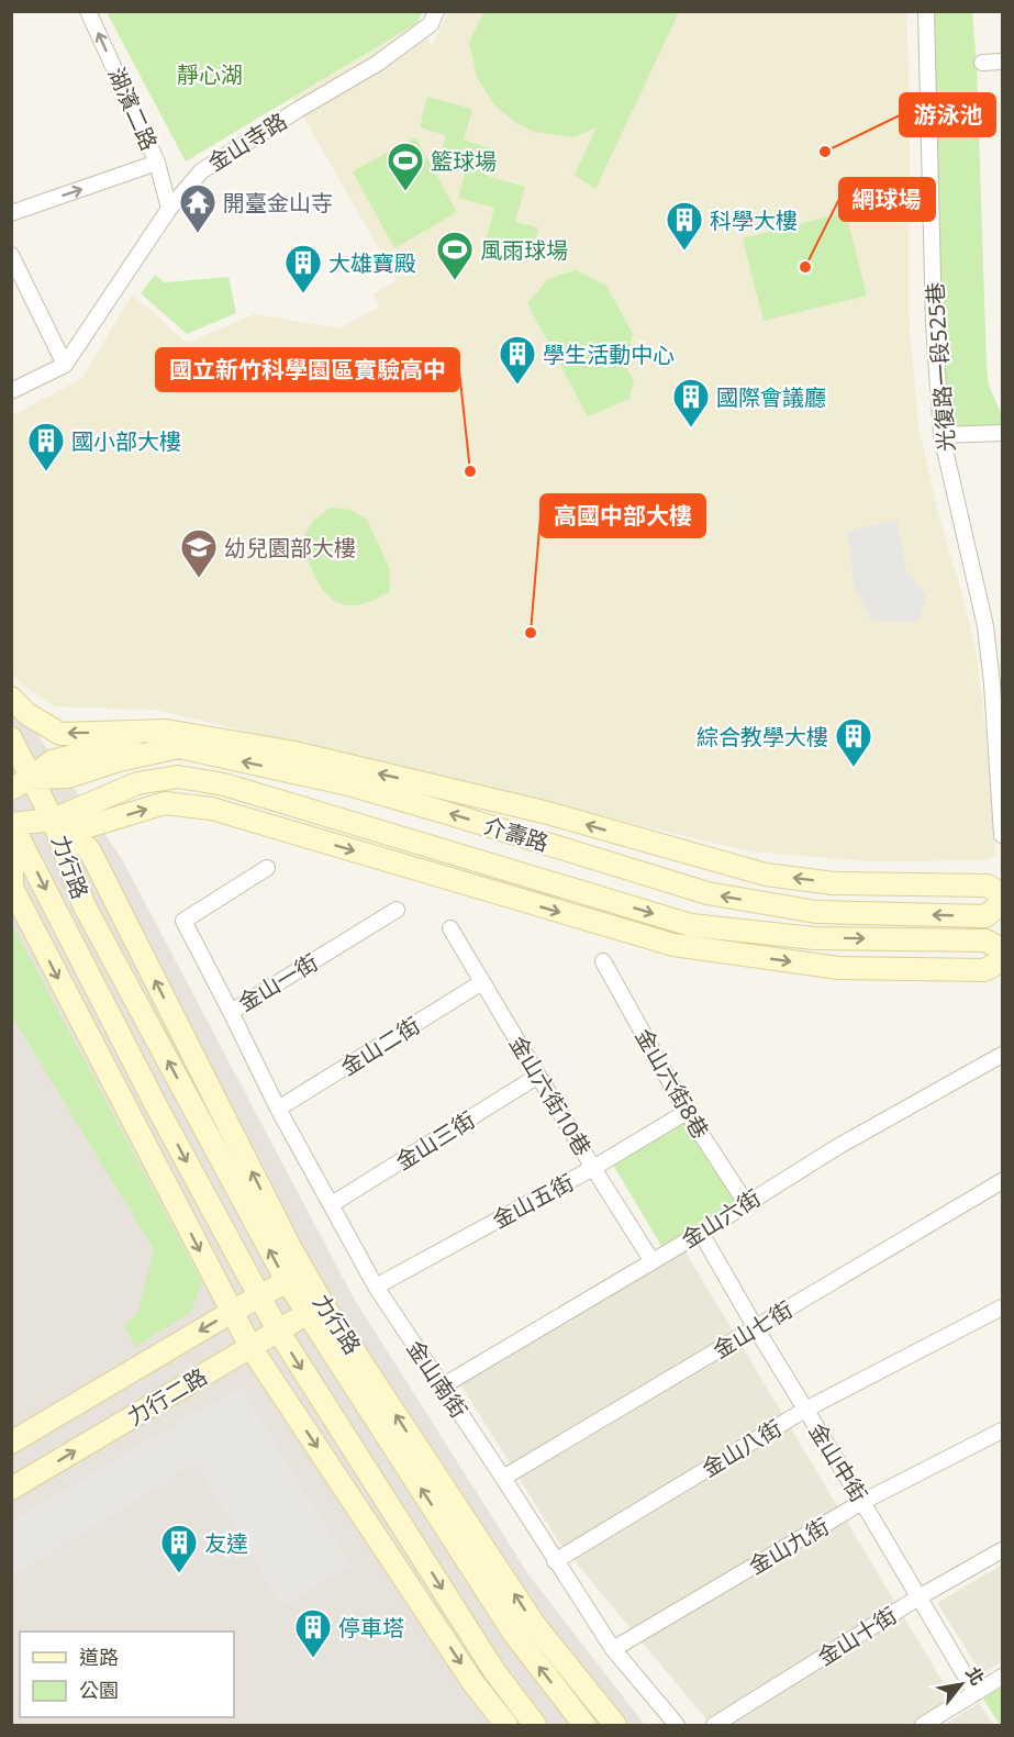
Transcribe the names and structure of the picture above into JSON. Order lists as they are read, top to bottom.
{
  "streets": {
    "street": [
      "湖濱二路",
      "金山寺路",
      "光復路一段525巷",
      "介壽路",
      "力行路",
      "金山一街",
      "金山二街",
      "金山六街8巷",
      "金山六街10巷",
      "金山三街",
      "金山五街",
      "金山六街",
      "金山七街",
      "金山南街",
      "力行二路",
      "金山八街",
      "金山中街",
      "金山九街",
      "金山十街"
    ]
  },
  "crossings": [
    ["湖濱二路", "金山寺路"],
    ["介壽路", "力行路"],
    ["力行路", "力行二路"],
    ["金山一街", "金山南街"],
    ["金山二街", "金山六街10巷"],
    ["金山二街", "金山南街"],
    ["金山六街8巷", "金山五街"],
    ["金山六街8巷", "金山六街"],
    ["金山六街10巷", "金山三街"],
    ["金山六街10巷", "金山五街"],
    ["金山六街10巷", "金山六街"],
    ["金山三街", "金山南街"],
    ["金山五街", "金山南街"],
    ["金山六街", "金山南街"],
    ["金山六街", "金山中街"],
    ["金山七街", "金山南街"],
    ["金山七街", "金山中街"],
    ["金山南街", "金山八街"],
    ["金山南街", "金山九街"],
    ["金山八街", "金山中街"],
    ["金山中街", "金山九街"],
    ["金山中街", "金山十街"]
  ],
  "one_way": ["湖濱二路"],
  "parks": ["靜心湖"],
  "places": {
    "other": [
      "游泳池",
      "網球場",
      "國立新竹科學園區實驗高中",
      "高國中部大樓"
    ],
    "sports": ["籃球場", "風雨球場"],
    "temple": ["開臺金山寺"],
    "building": [
      "科學大樓",
      "大雄寶殿",
      "學生活動中心",
      "國際會議廳",
      "國小部大樓",
      "綜合教學大樓",
      "友達",
      "停車塔"
    ],
    "school or university": ["幼兒園部大樓"]
  },
  "legend": ["道路", "公園"],
  "north": "top right"
}
